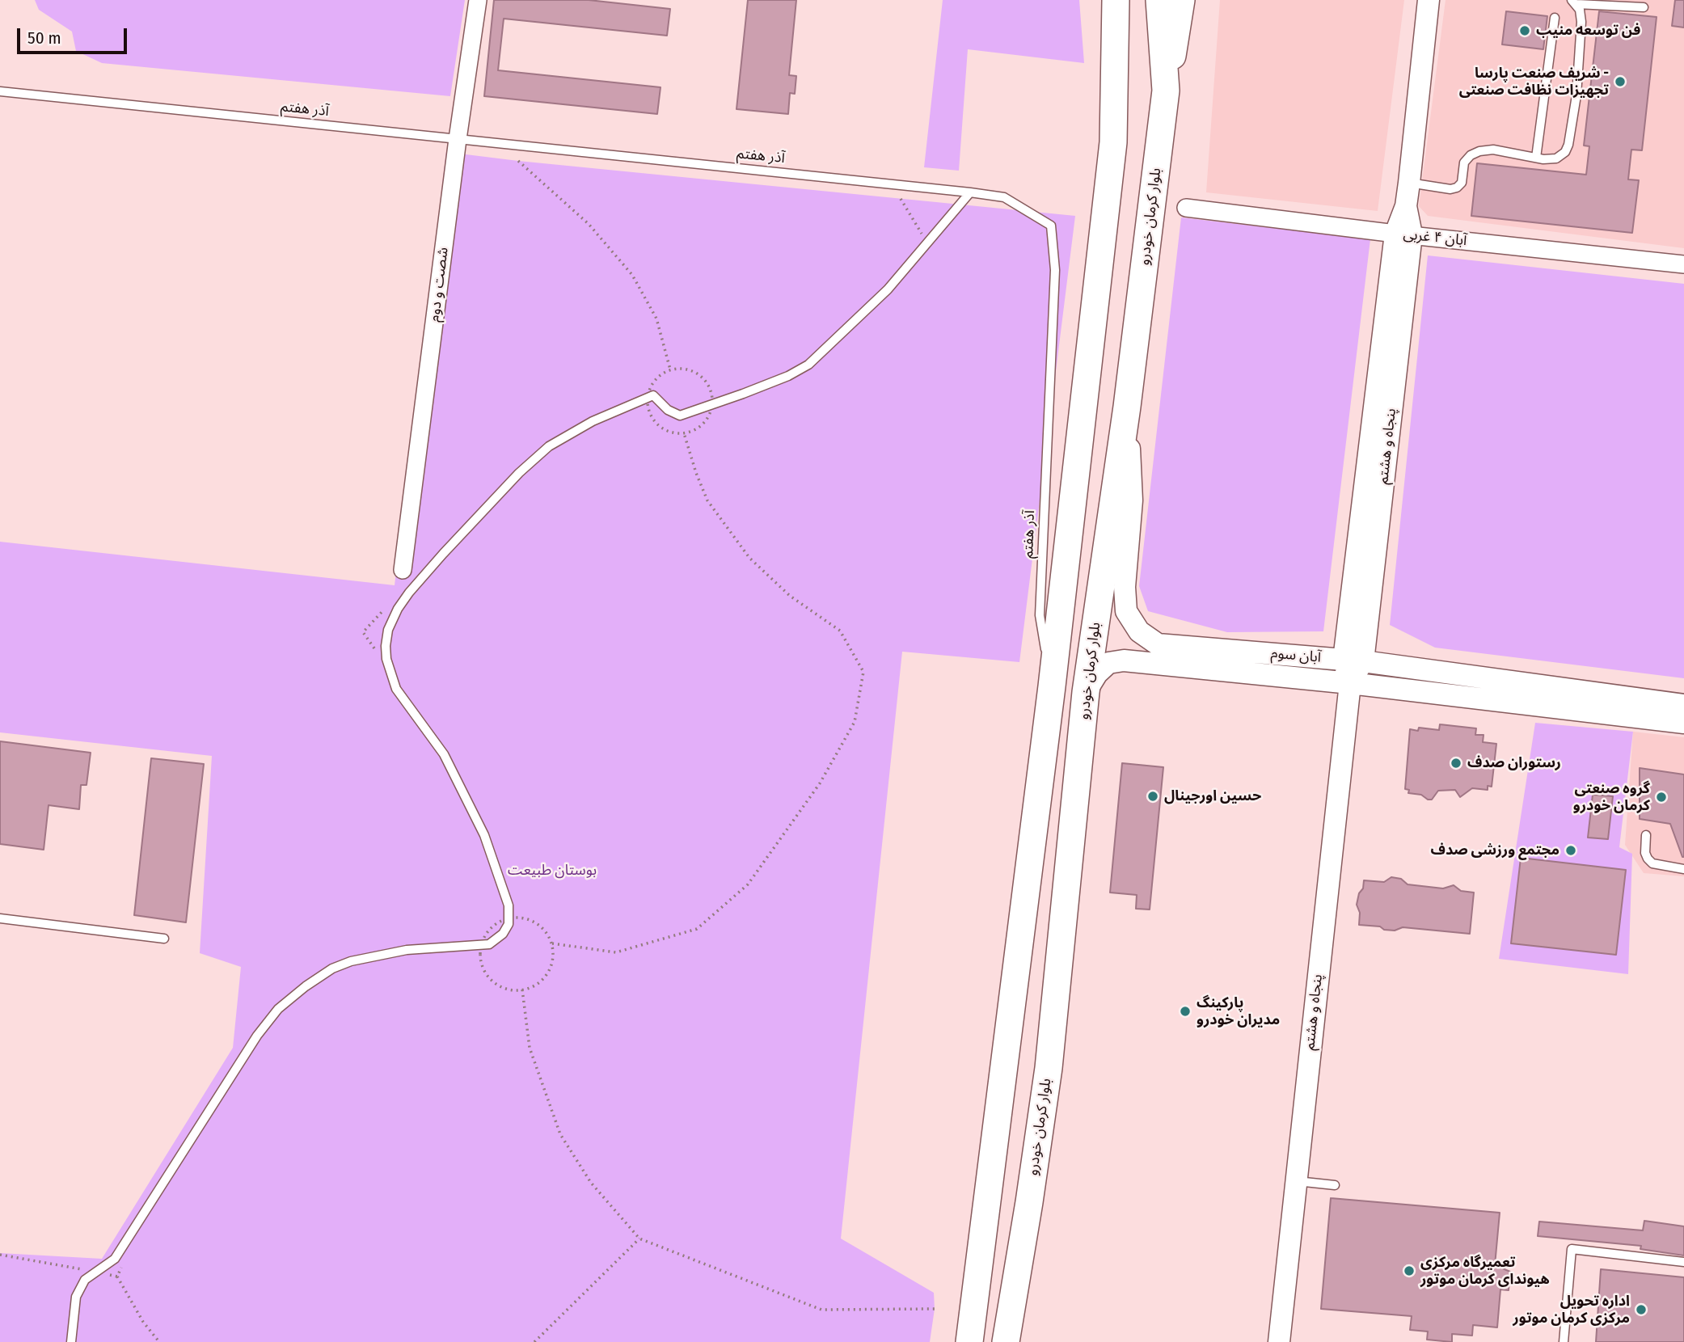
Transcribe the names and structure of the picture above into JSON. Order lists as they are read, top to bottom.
{
  "streets": {
    "main road": ["بلوار کرمان خودرو"],
    "street": [
      "آبان ۴ غربی",
      "شصت و دوم",
      "پنجاه و هشتم",
      "آبان سوم"
    ],
    "lane": ["آذر هفتم"]
  },
  "crossings": [
    ["آذر هفتم", "شصت و دوم"],
    ["بلوار کرمان خودرو", "آبان سوم"],
    ["آبان ۴ غربی", "پنجاه و هشتم"],
    ["پنجاه و هشتم", "آبان سوم"]
  ],
  "parks": ["بوستان طبیعت"],
  "places": [
    "فن توسعه منیب",
    "شریف صنعت پارسا - تجهیزات نظافت صنعتی",
    "رستوران صدف",
    "حسین اورجینال",
    "گروه صنعتی کرمان خودرو",
    "مجتمع ورزشی صدف",
    "پارکینگ مدیران خودرو",
    "تعمیرگاه مرکزی هیوندای کرمان موتور",
    "اداره تحویل مرکزی کرمان موتور"
  ],
  "scale_bar": "50 m"
}
